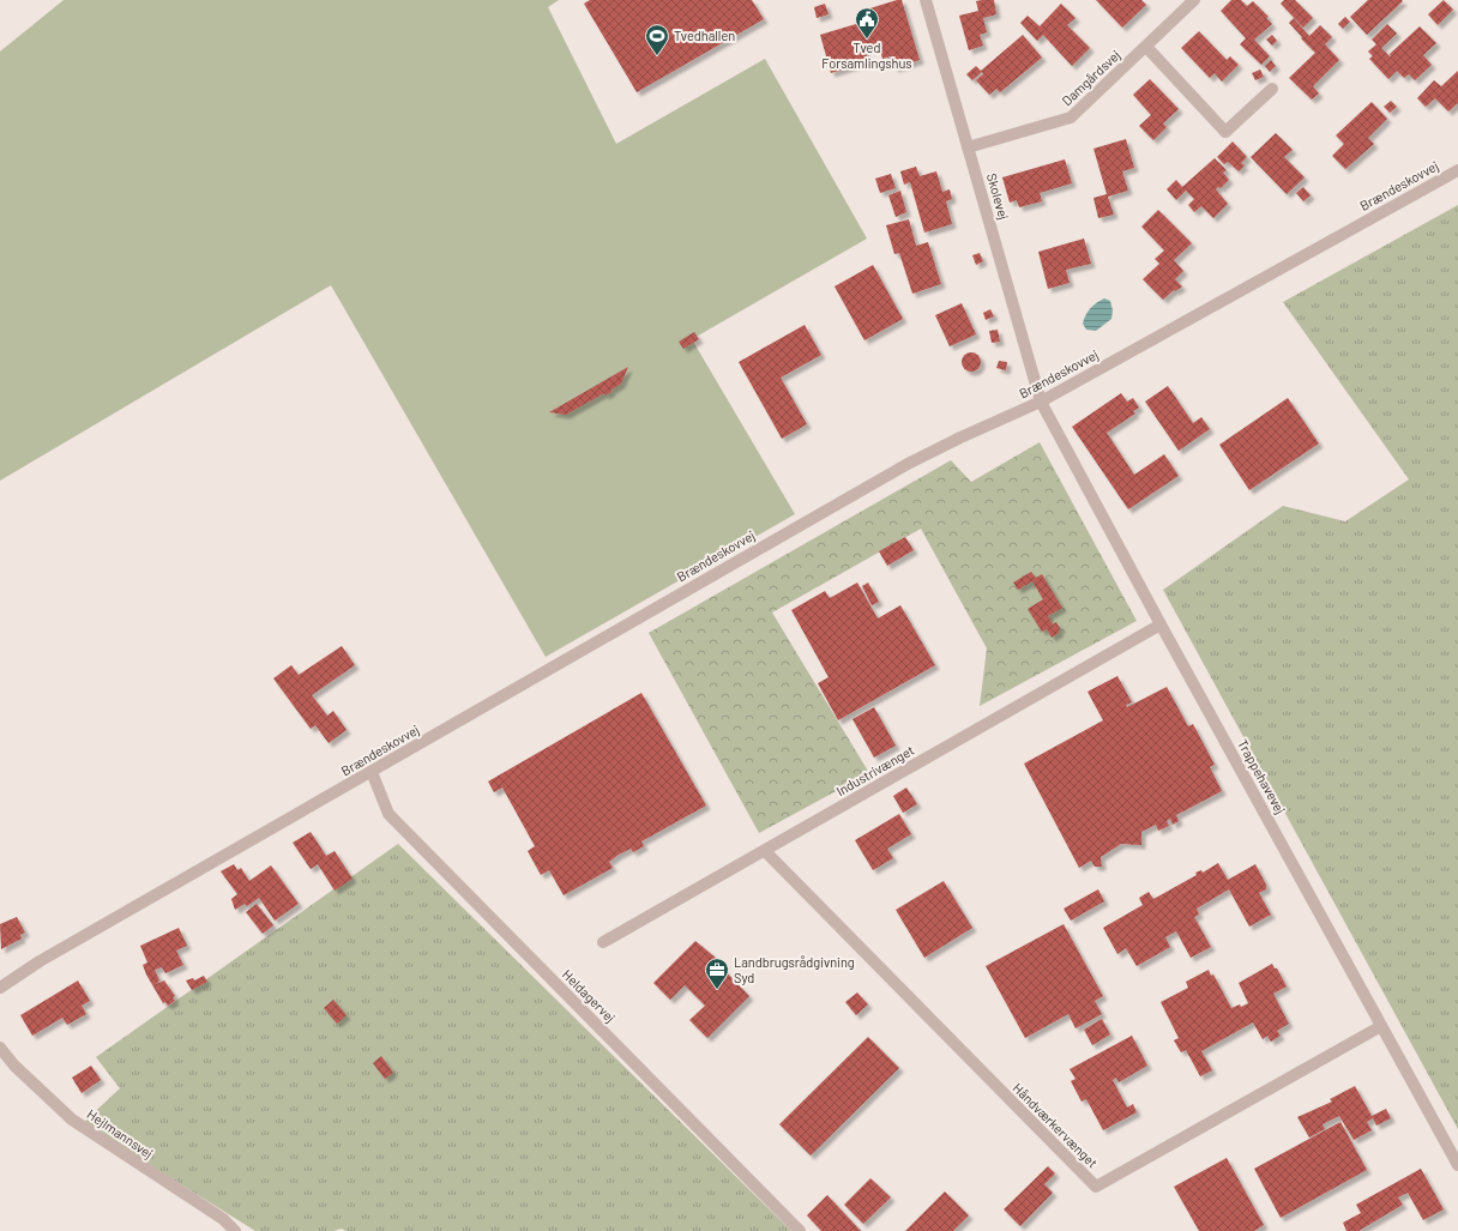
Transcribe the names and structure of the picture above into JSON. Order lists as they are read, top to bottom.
{
  "streets": {
    "street": [
      "Damgårdsvej",
      "Brændeskovvej",
      "Skolevej",
      "Industrivænget",
      "Trappehavevej",
      "Heldagervej",
      "Håndværkervænget",
      "Hejlmannsvej"
    ]
  },
  "crossings": [
    ["Damgårdsvej", "Skolevej"],
    ["Brændeskovvej", "Skolevej"],
    ["Brændeskovvej", "Trappehavevej"],
    ["Brændeskovvej", "Heldagervej"],
    ["Skolevej", "Trappehavevej"],
    ["Industrivænget", "Trappehavevej"],
    ["Industrivænget", "Håndværkervænget"],
    ["Trappehavevej", "Håndværkervænget"]
  ],
  "places": {
    "public building": ["Tved Forsamlingshus"],
    "sports": ["Tvedhallen"],
    "office": ["Landbrugsrådgivning Syd"]
  }
}
